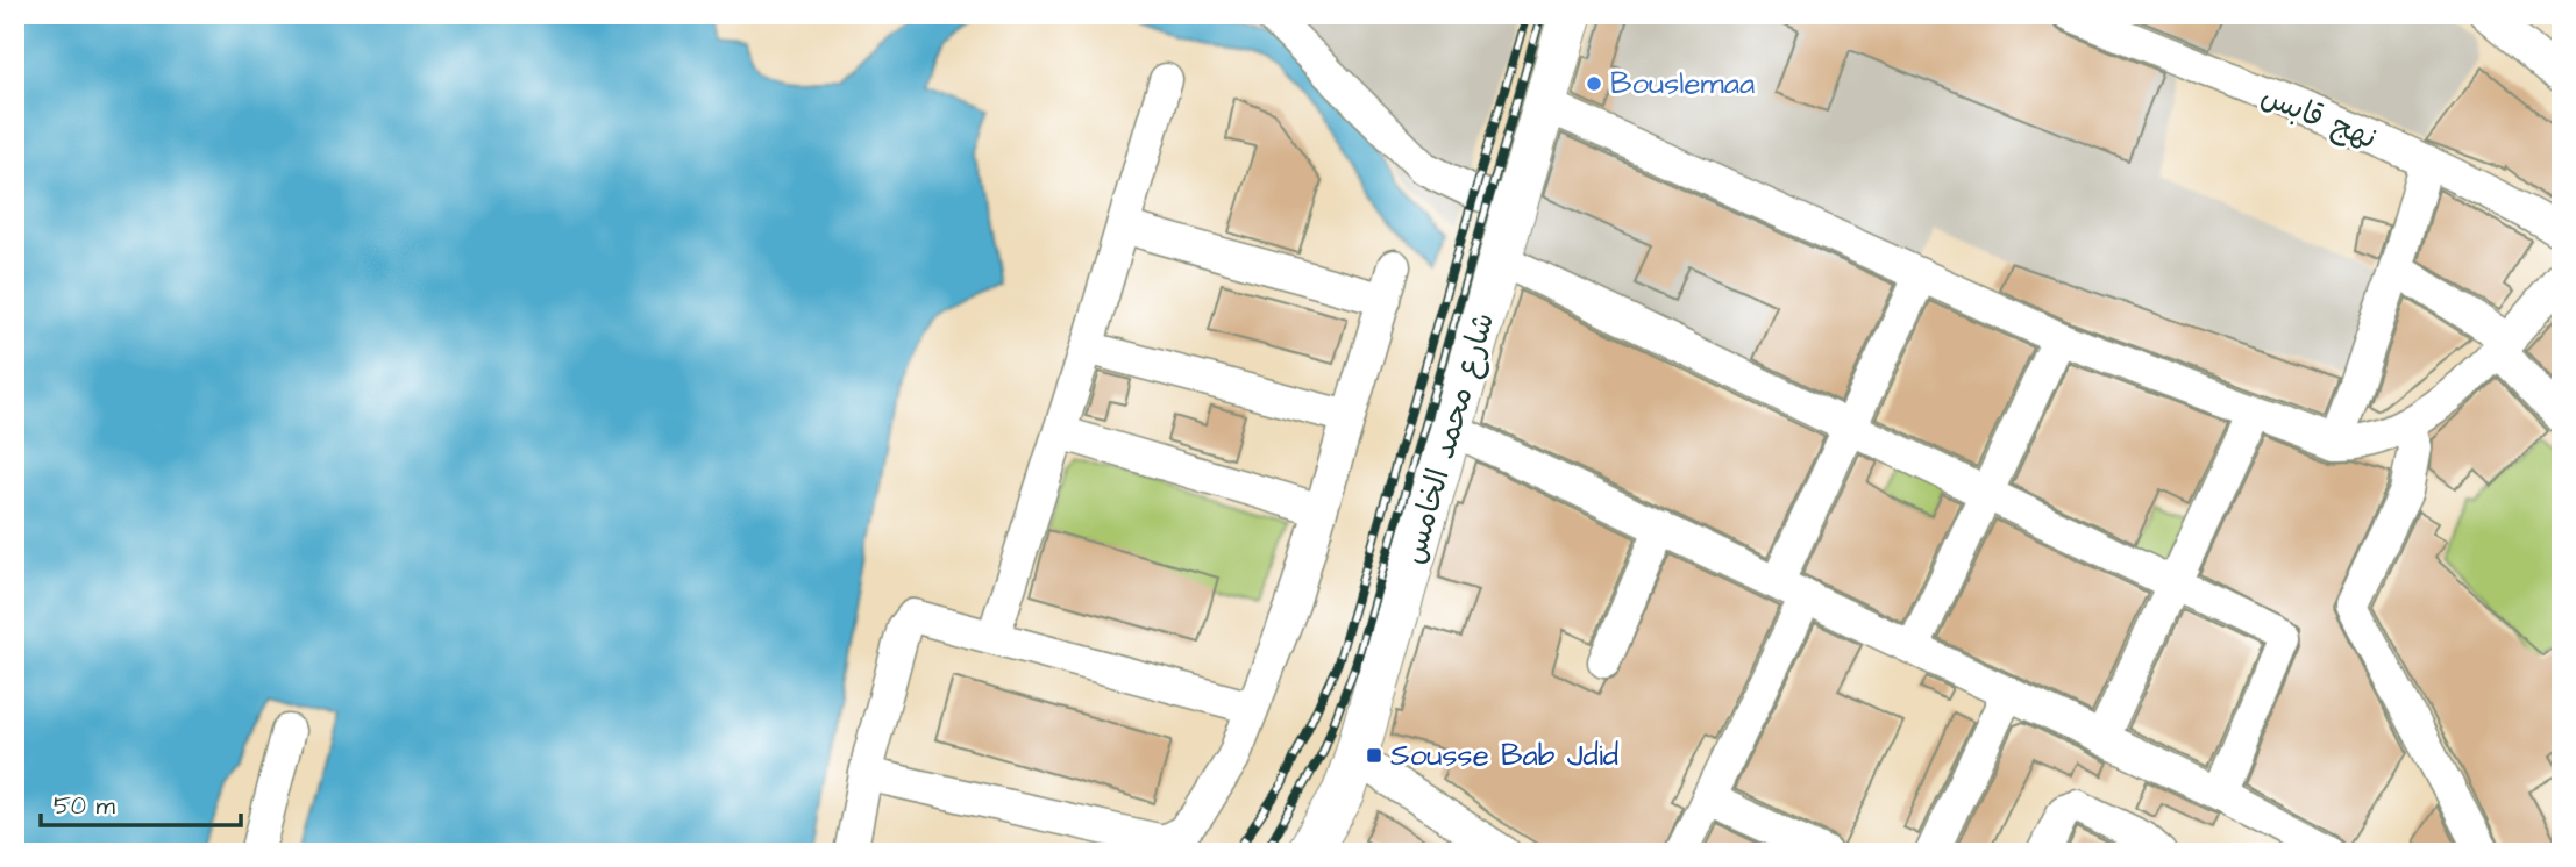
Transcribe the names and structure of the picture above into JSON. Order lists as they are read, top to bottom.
{
  "streets": {
    "main road": ["شارع محمد الخامس"],
    "street": ["نهج قابس"]
  },
  "places": {
    "other": ["Bouslemaa"],
    "transit": ["Sousse Bab Jdid"]
  },
  "scale_bar": "50 m"
}
